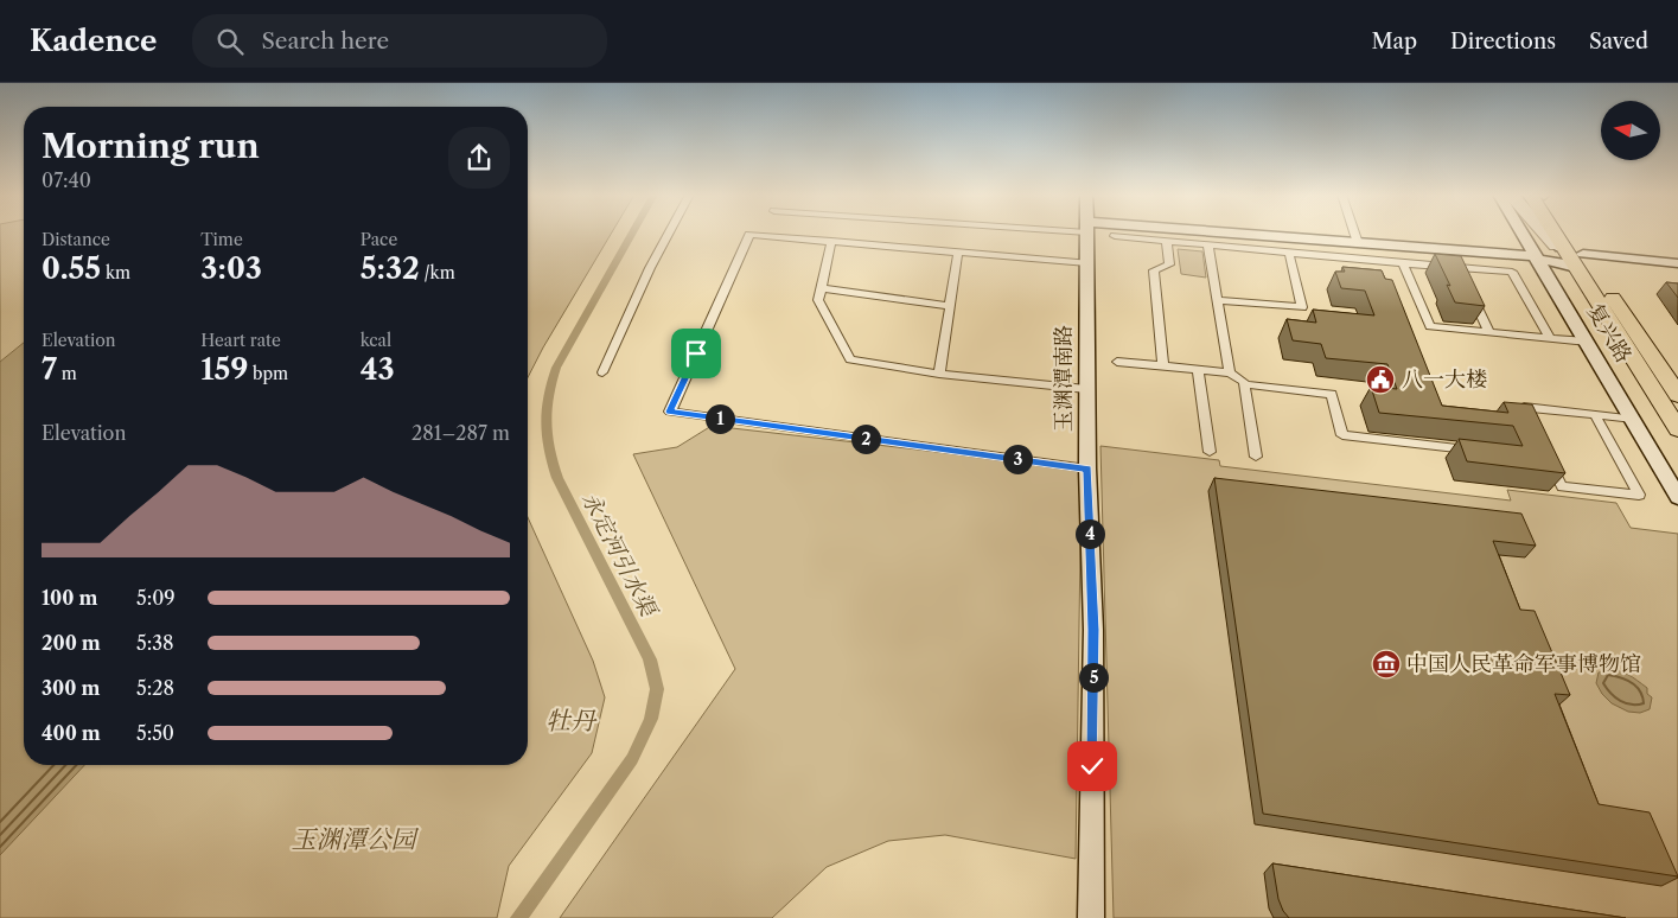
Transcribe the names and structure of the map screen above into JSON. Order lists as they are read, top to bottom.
{
  "streets": {
    "highway": ["复兴路"],
    "street": ["玉渊潭南路"]
  },
  "water": ["永定河引水渠"],
  "parks": ["牡丹", "玉渊潭公园"],
  "places": {
    "public building": ["八一大楼"],
    "museum": ["中国人民革命军事博物馆"]
  },
  "north": "left",
  "page": {
    "header": "Kadence",
    "search": "Search here",
    "nav": ["Map", "Directions", "Saved"],
    "heading": ["Morning run", "07:40"],
    "stats": [
      ["Distance", "0.55 km"],
      ["Time", "3:03"],
      ["Pace", "5:32 /km"],
      ["Elevation", "7 m"],
      ["Heart rate", "159 bpm"],
      ["kcal", "43"]
    ],
    "pins": [
      "1",
      "2",
      "3",
      "4",
      "5"
    ],
    "chart": ["Elevation", "281–287 m"],
    "list": [
      {
        "name": "100 m",
        "note": "5:09"
      },
      {
        "name": "200 m",
        "note": "5:38"
      },
      {
        "name": "300 m",
        "note": "5:28"
      },
      {
        "name": "400 m",
        "note": "5:50"
      }
    ]
  }
}
